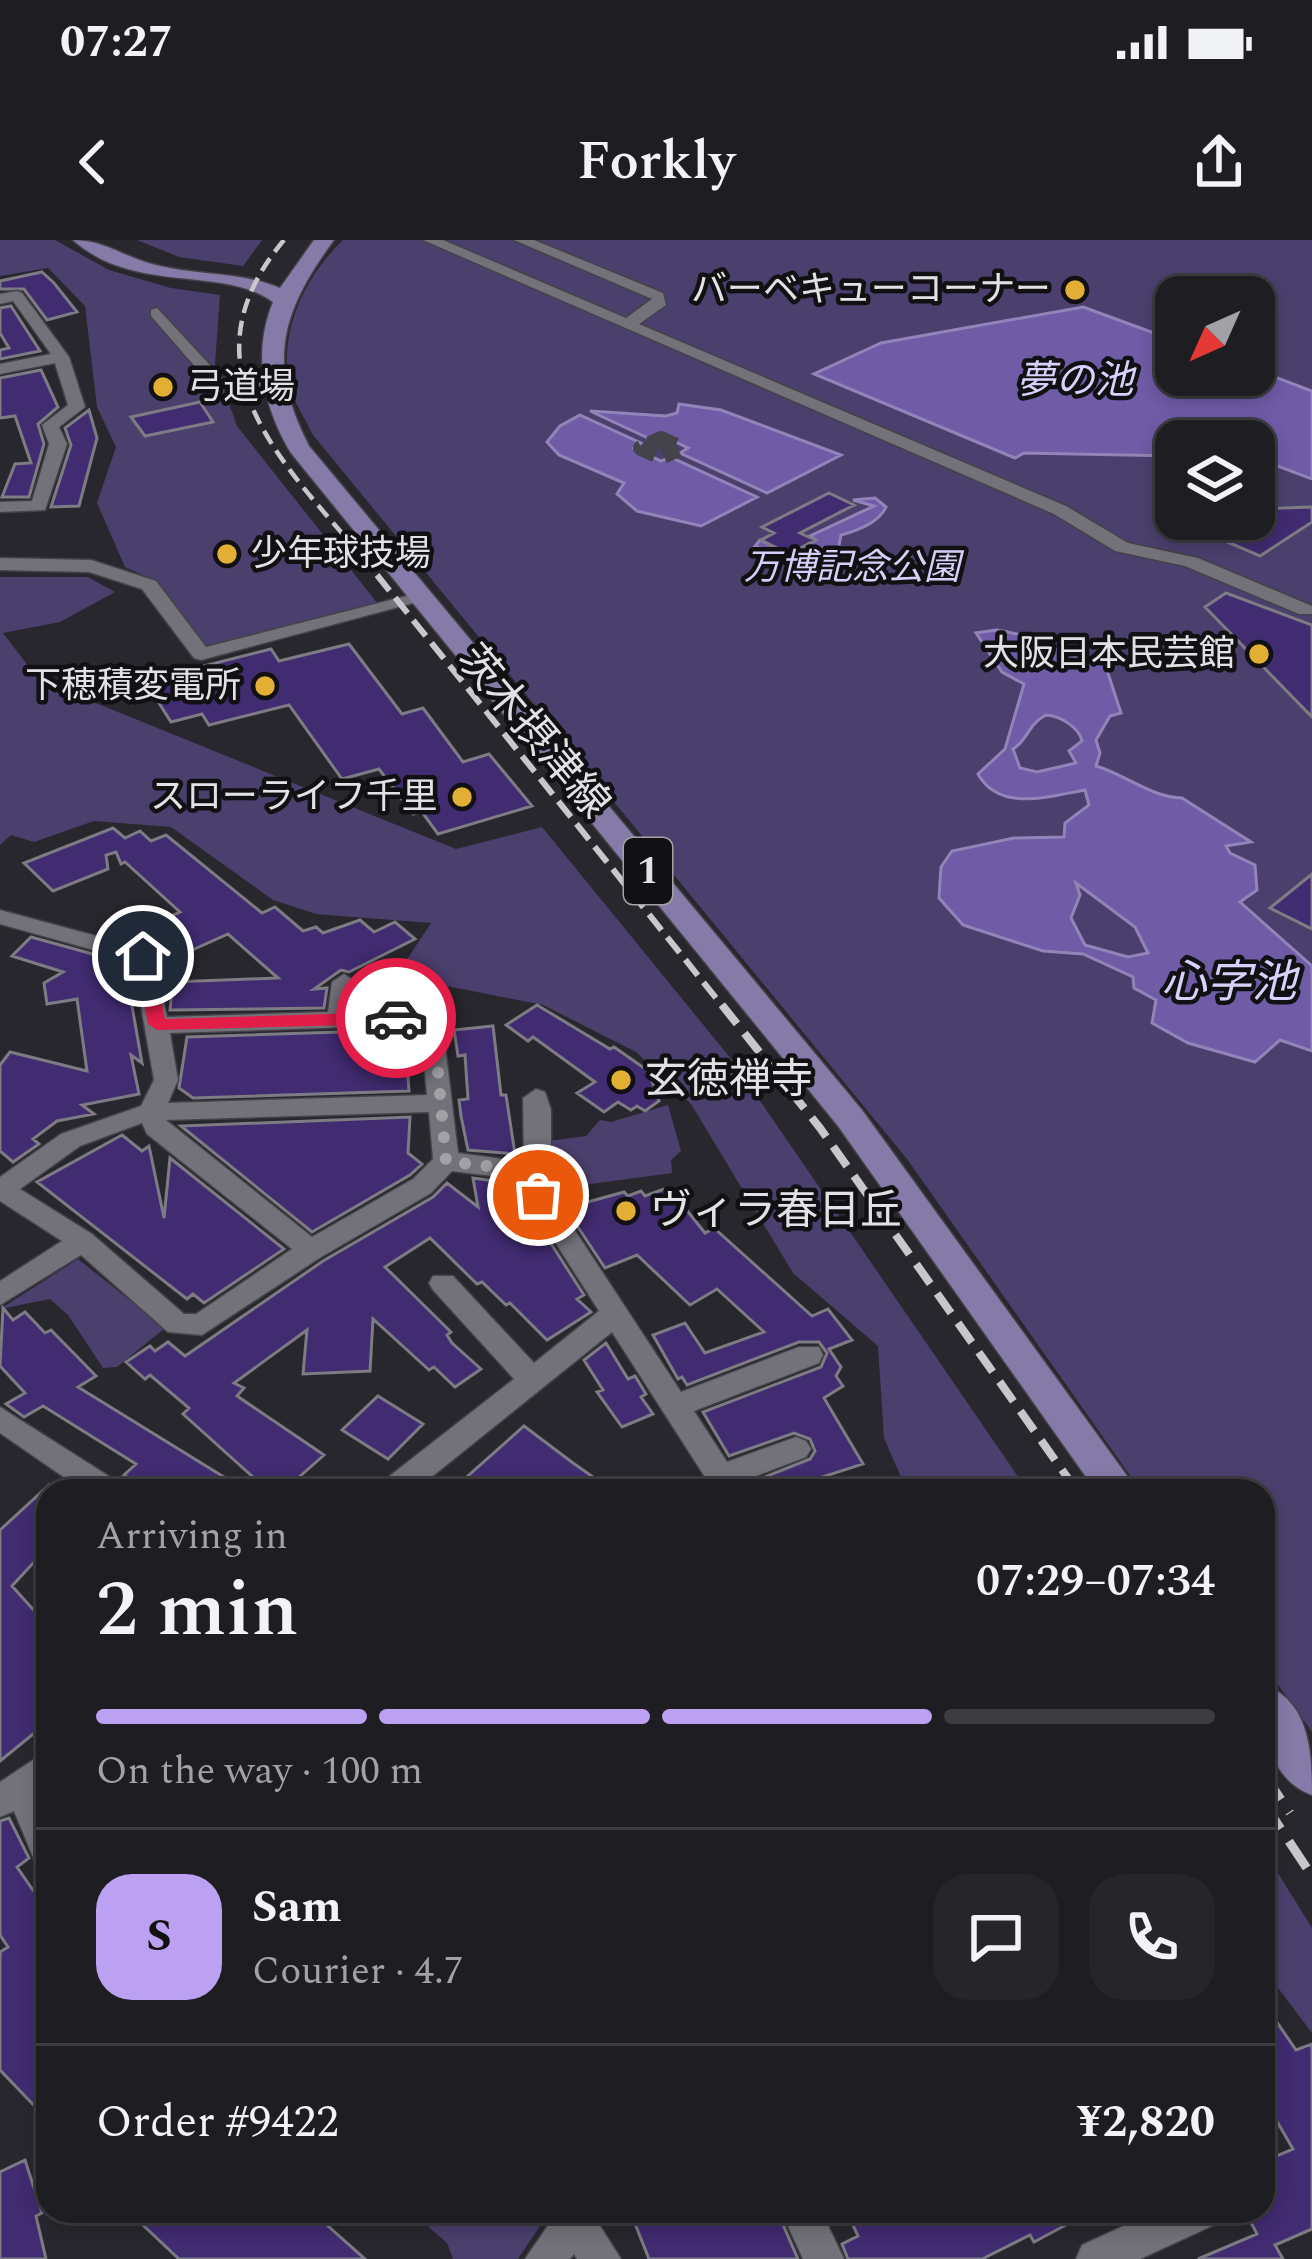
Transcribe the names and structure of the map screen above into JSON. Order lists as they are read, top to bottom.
{
  "streets": {
    "main road": ["茨木摂津線", "1"]
  },
  "water": ["夢の池", "心字池"],
  "parks": ["万博記念公園"],
  "places": [
    "バーベキューコーナー",
    "弓道場",
    "少年球技場",
    "大阪日本民芸館",
    "下穂積変電所",
    "スローライフ千里",
    "玄徳禅寺",
    "ヴィラ春日丘"
  ],
  "north": "bottom left",
  "page": {
    "status": "07:27",
    "header": "Forkly",
    "heading": ["2 min", "Arriving in", "07:29–07:34"],
    "panel": [
      "Sam",
      "Courier · 4.7",
      "Order #9422",
      "¥2,820"
    ],
    "bar": "On the way · 100 m",
    "round": "S"
  }
}
